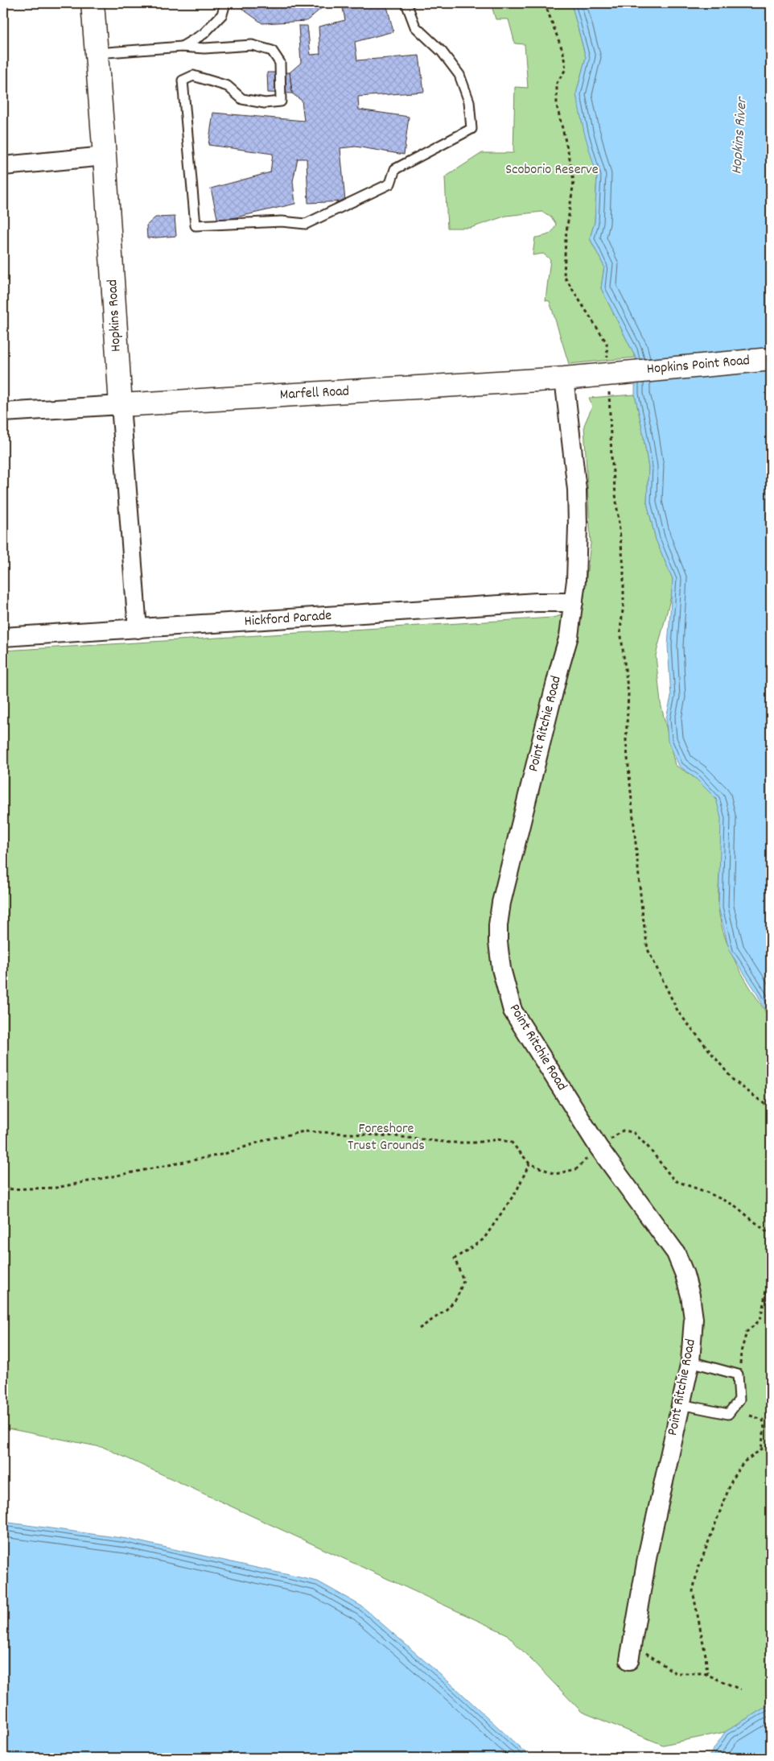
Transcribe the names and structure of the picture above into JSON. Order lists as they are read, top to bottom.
{
  "streets": {
    "street": [
      "Hopkins Road",
      "Hopkins Point Road",
      "Marfell Road",
      "Hickford Parade",
      "Point Ritchie Road"
    ]
  },
  "crossings": [
    ["Hopkins Road", "Marfell Road"],
    ["Hopkins Road", "Hickford Parade"],
    ["Hopkins Point Road", "Marfell Road"],
    ["Marfell Road", "Point Ritchie Road"],
    ["Hickford Parade", "Point Ritchie Road"]
  ],
  "water": ["Hopkins River"],
  "parks": ["Scoborio Reserve", "Foreshore Trust Grounds"]
}
